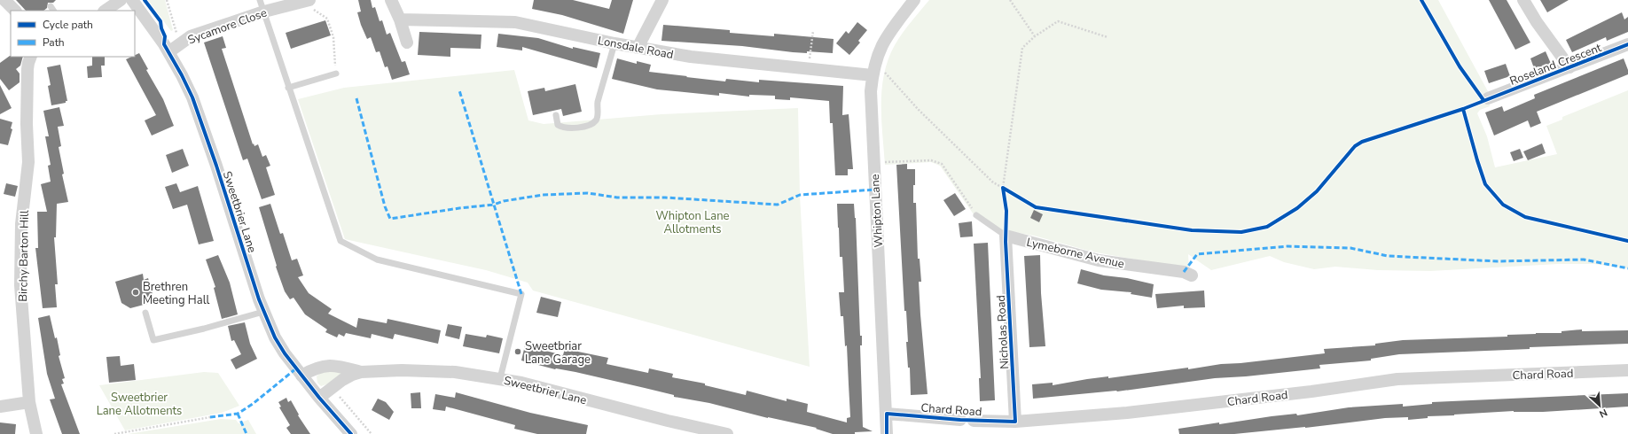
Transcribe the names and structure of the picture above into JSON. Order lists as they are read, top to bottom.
{
  "streets": {
    "street": [
      "Sycamore Close",
      "Lonsdale Road",
      "Roseland Crescent",
      "Whipton Lane",
      "Sweetbrier Lane",
      "Lymeborne Avenue",
      "Birchy Barton Hill",
      "Nicholas Road",
      "Chard Road"
    ]
  },
  "crossings": [
    ["Sycamore Close", "Sweetbrier Lane"],
    ["Lonsdale Road", "Whipton Lane"],
    ["Whipton Lane", "Chard Road"],
    ["Lymeborne Avenue", "Nicholas Road"],
    ["Nicholas Road", "Chard Road"]
  ],
  "parks": ["Whipton Lane Allotments", "Sweetbrier Lane Allotments"],
  "places": ["Brethren Meeting Hall", "Sweetbriar Lane Garage"],
  "legend": ["Cycle path", "Path"],
  "north": "bottom right"
}
